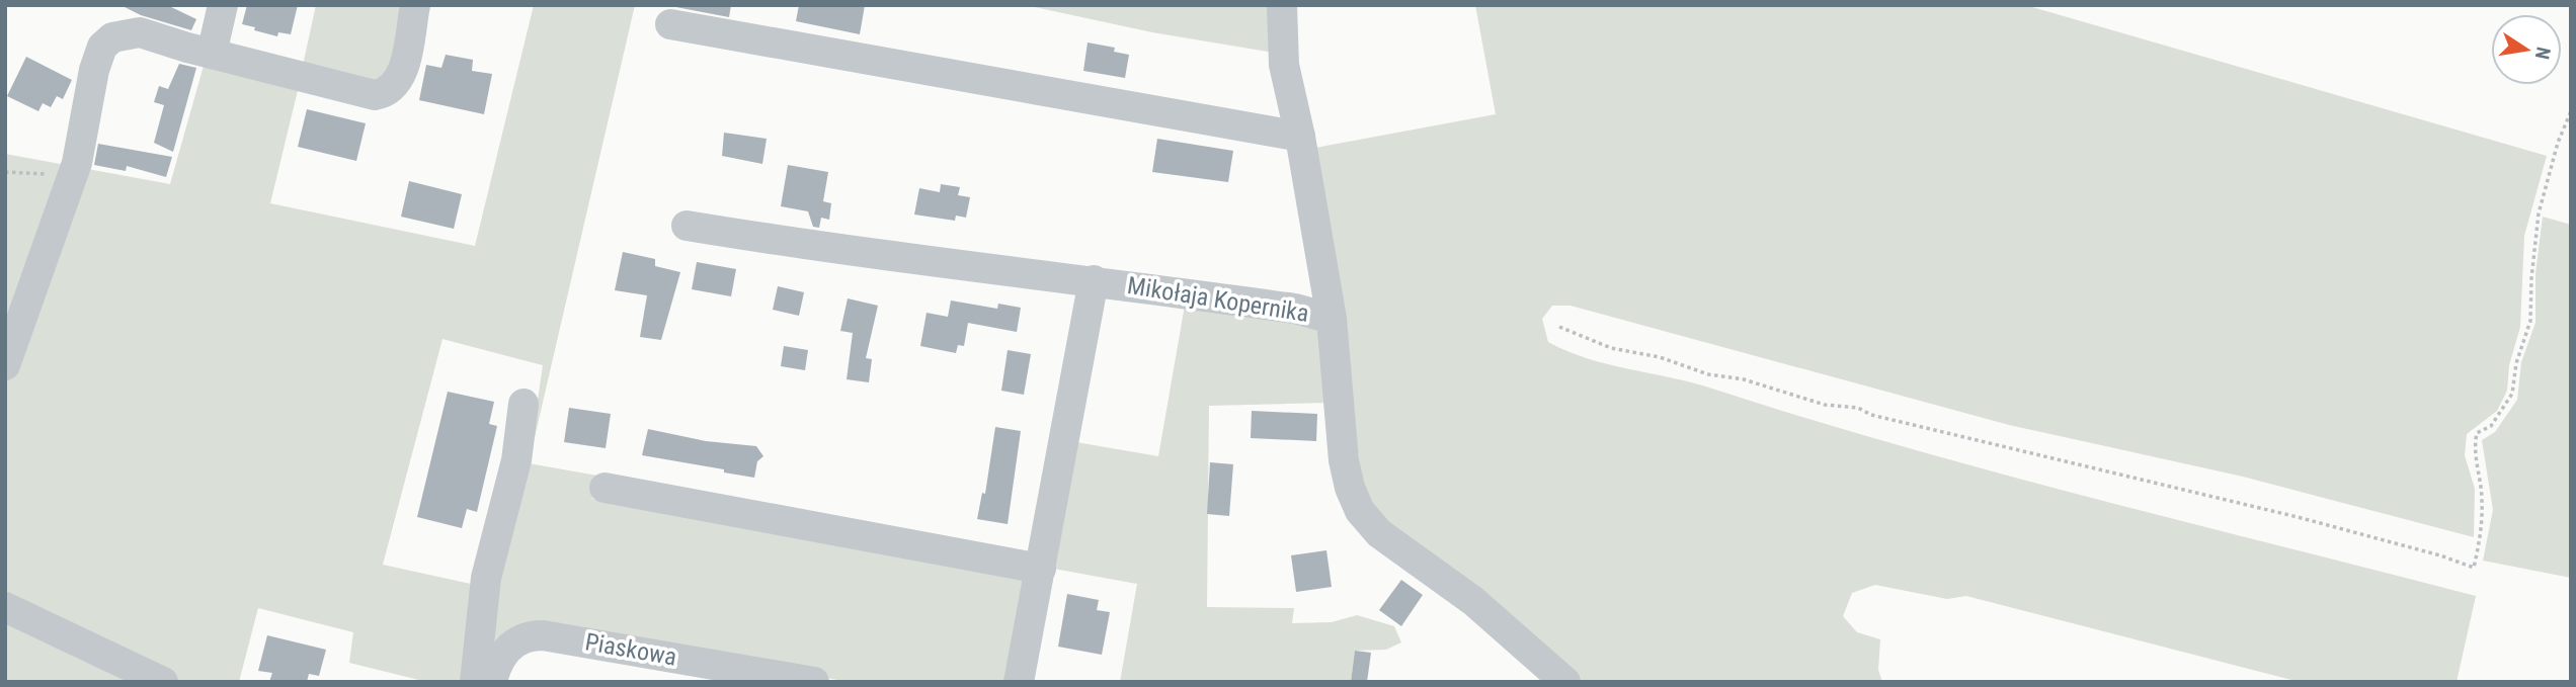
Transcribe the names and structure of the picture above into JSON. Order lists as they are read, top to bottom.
{
  "streets": {
    "street": ["Mikołaja Kopernika", "Piaskowa"]
  },
  "north": "right"
}
